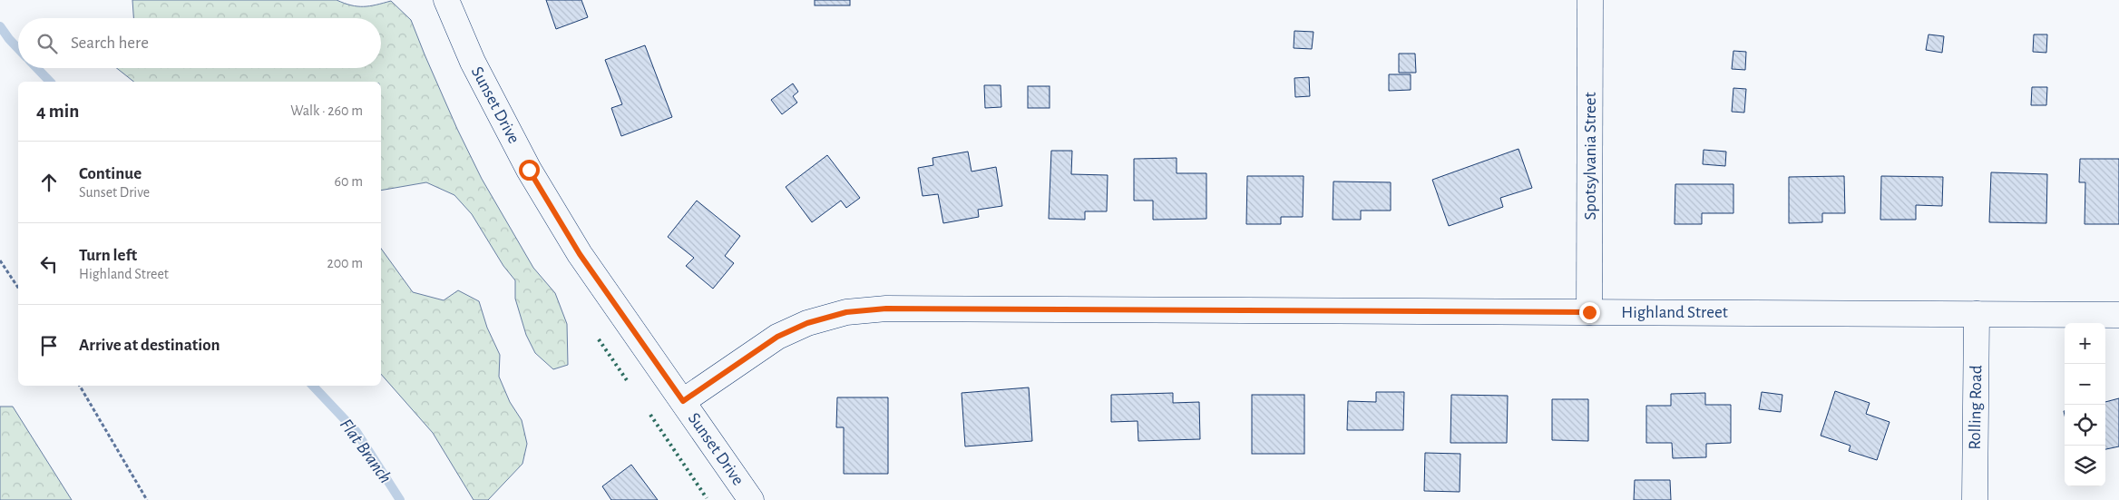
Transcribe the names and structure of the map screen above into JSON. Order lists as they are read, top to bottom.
{
  "streets": {
    "street": [
      "Sunset Drive",
      "Spotsylvania Street",
      "Highland Street",
      "Rolling Road"
    ]
  },
  "crossings": [
    ["Sunset Drive", "Highland Street"],
    ["Spotsylvania Street", "Highland Street"],
    ["Highland Street", "Rolling Road"]
  ],
  "water": ["Flat Branch"],
  "page": {
    "search": "Search here",
    "heading": ["4 min", "Walk · 260 m"],
    "list": [
      ["Continue", "Sunset Drive", "60 m"],
      ["Turn left", "Highland Street", "200 m"],
      "Arrive at destination"
    ],
    "map_buttons": ["+", "−"]
  }
}
